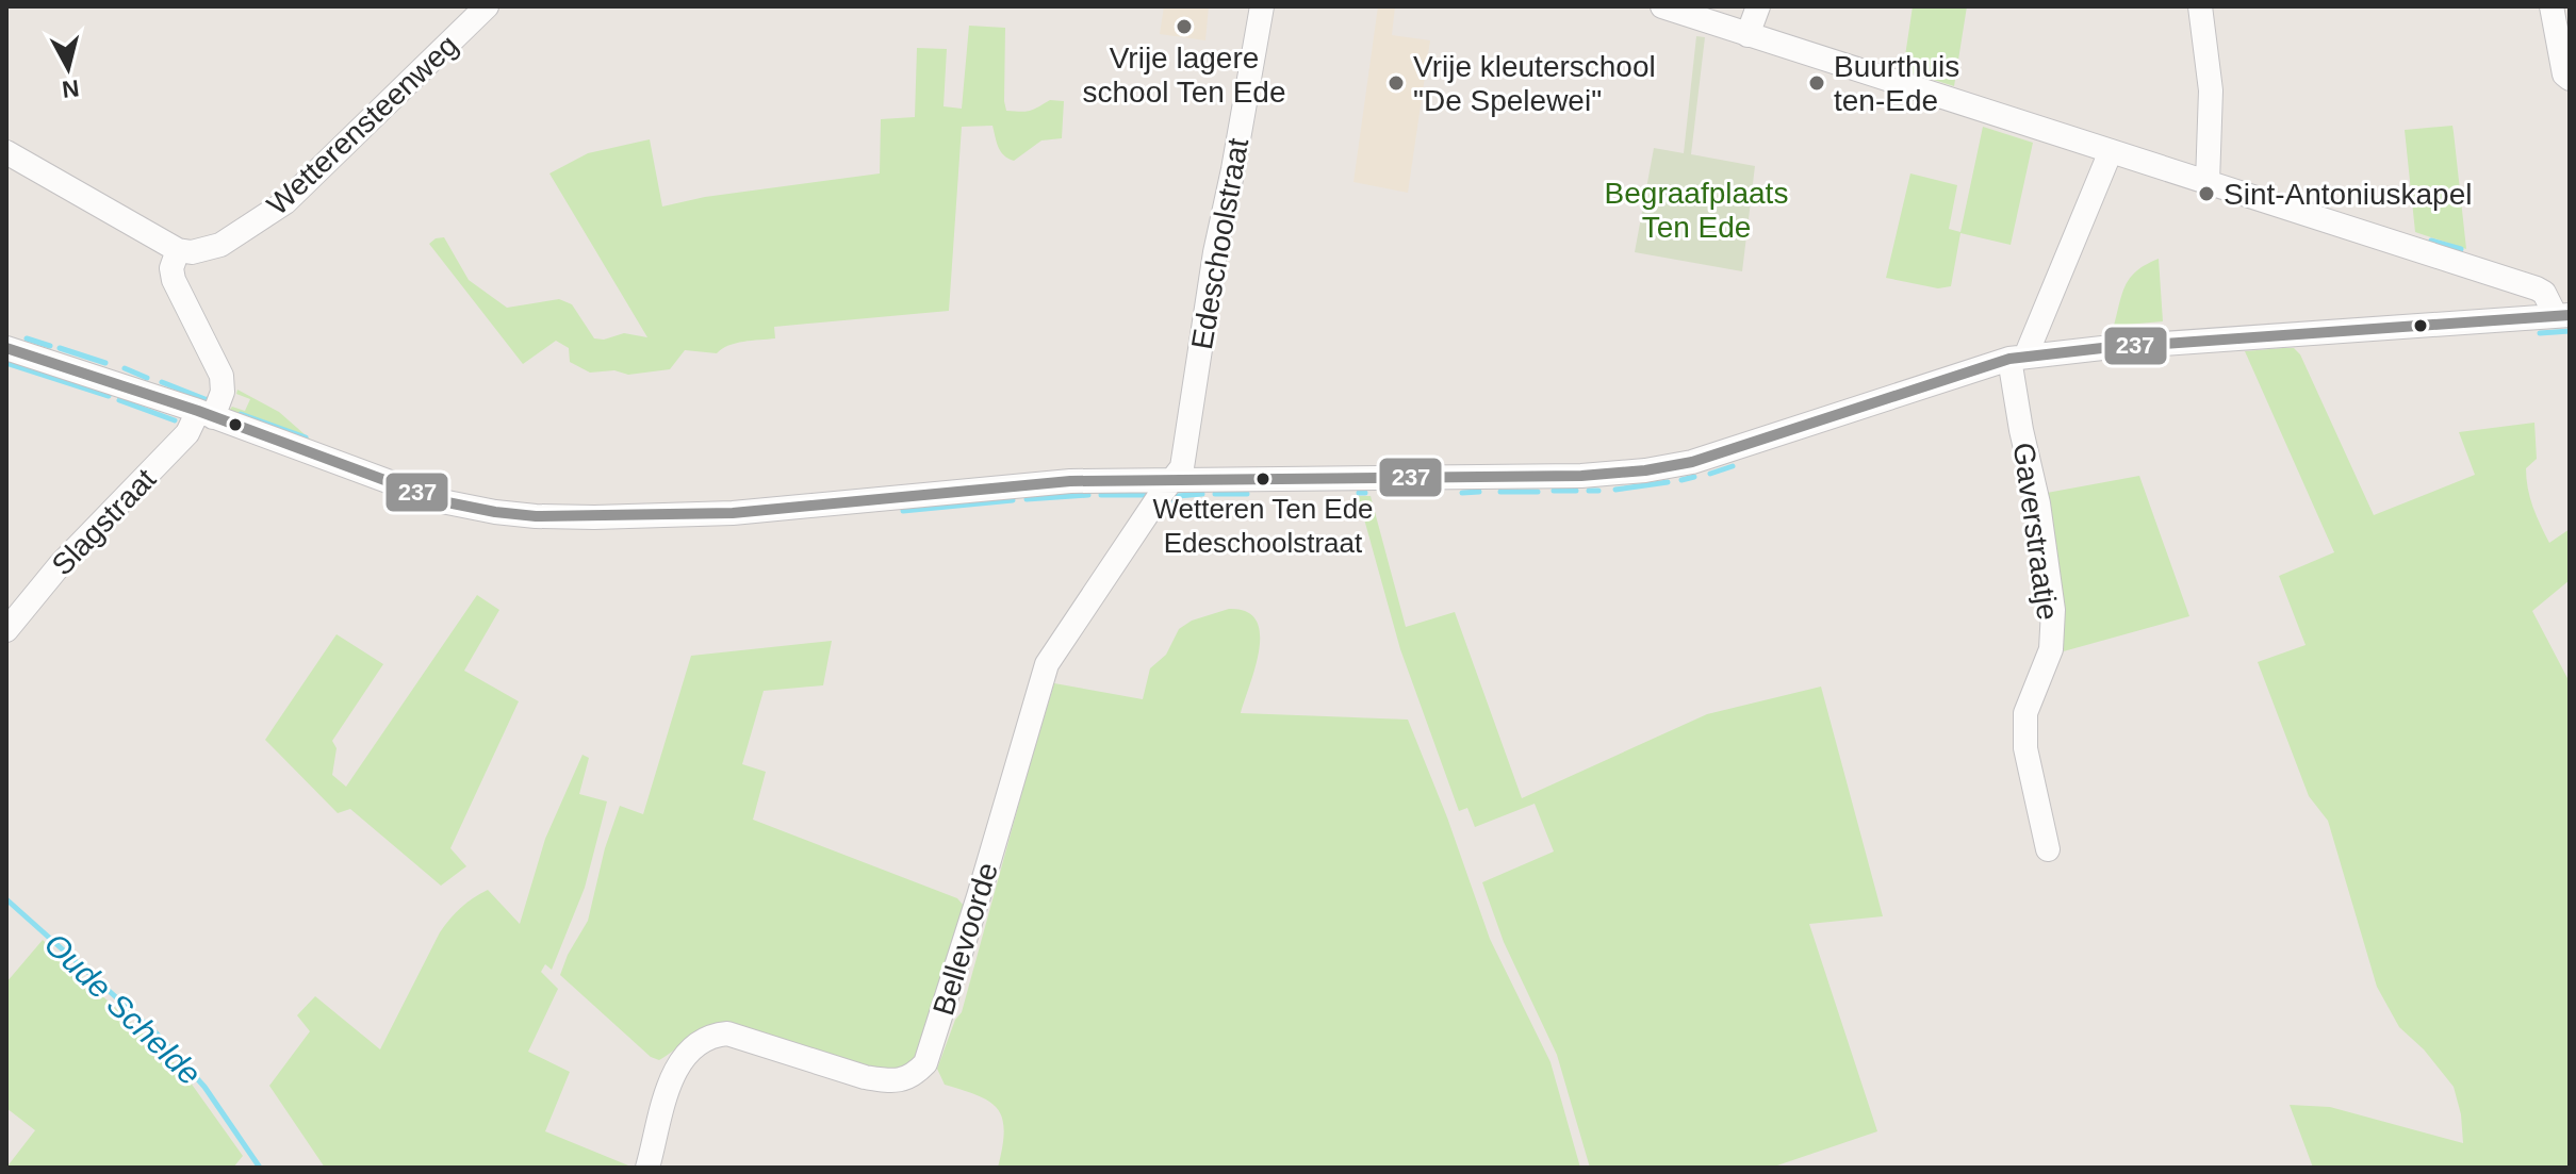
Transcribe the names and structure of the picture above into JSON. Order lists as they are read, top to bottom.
{
  "streets": {
    "street": [
      "Wetterensteenweg",
      "Edeschoolstraat",
      "Slagstraat",
      "Gaverstraatje",
      "Bellevoorde"
    ]
  },
  "crossings": [
    ["Edeschoolstraat", "Bellevoorde"]
  ],
  "water": ["Oude Schelde"],
  "parks": ["Begraafplaats Ten Ede"],
  "places": [
    "Vrije lagere school Ten Ede",
    "Vrije kleuterschool \"De Spelewei\"",
    "Buurthuis ten-Ede",
    "Sint-Antoniuskapel",
    "Wetteren Ten Ede Edeschoolstraat"
  ],
  "lines": ["transit line 237"],
  "north": "bottom"
}
